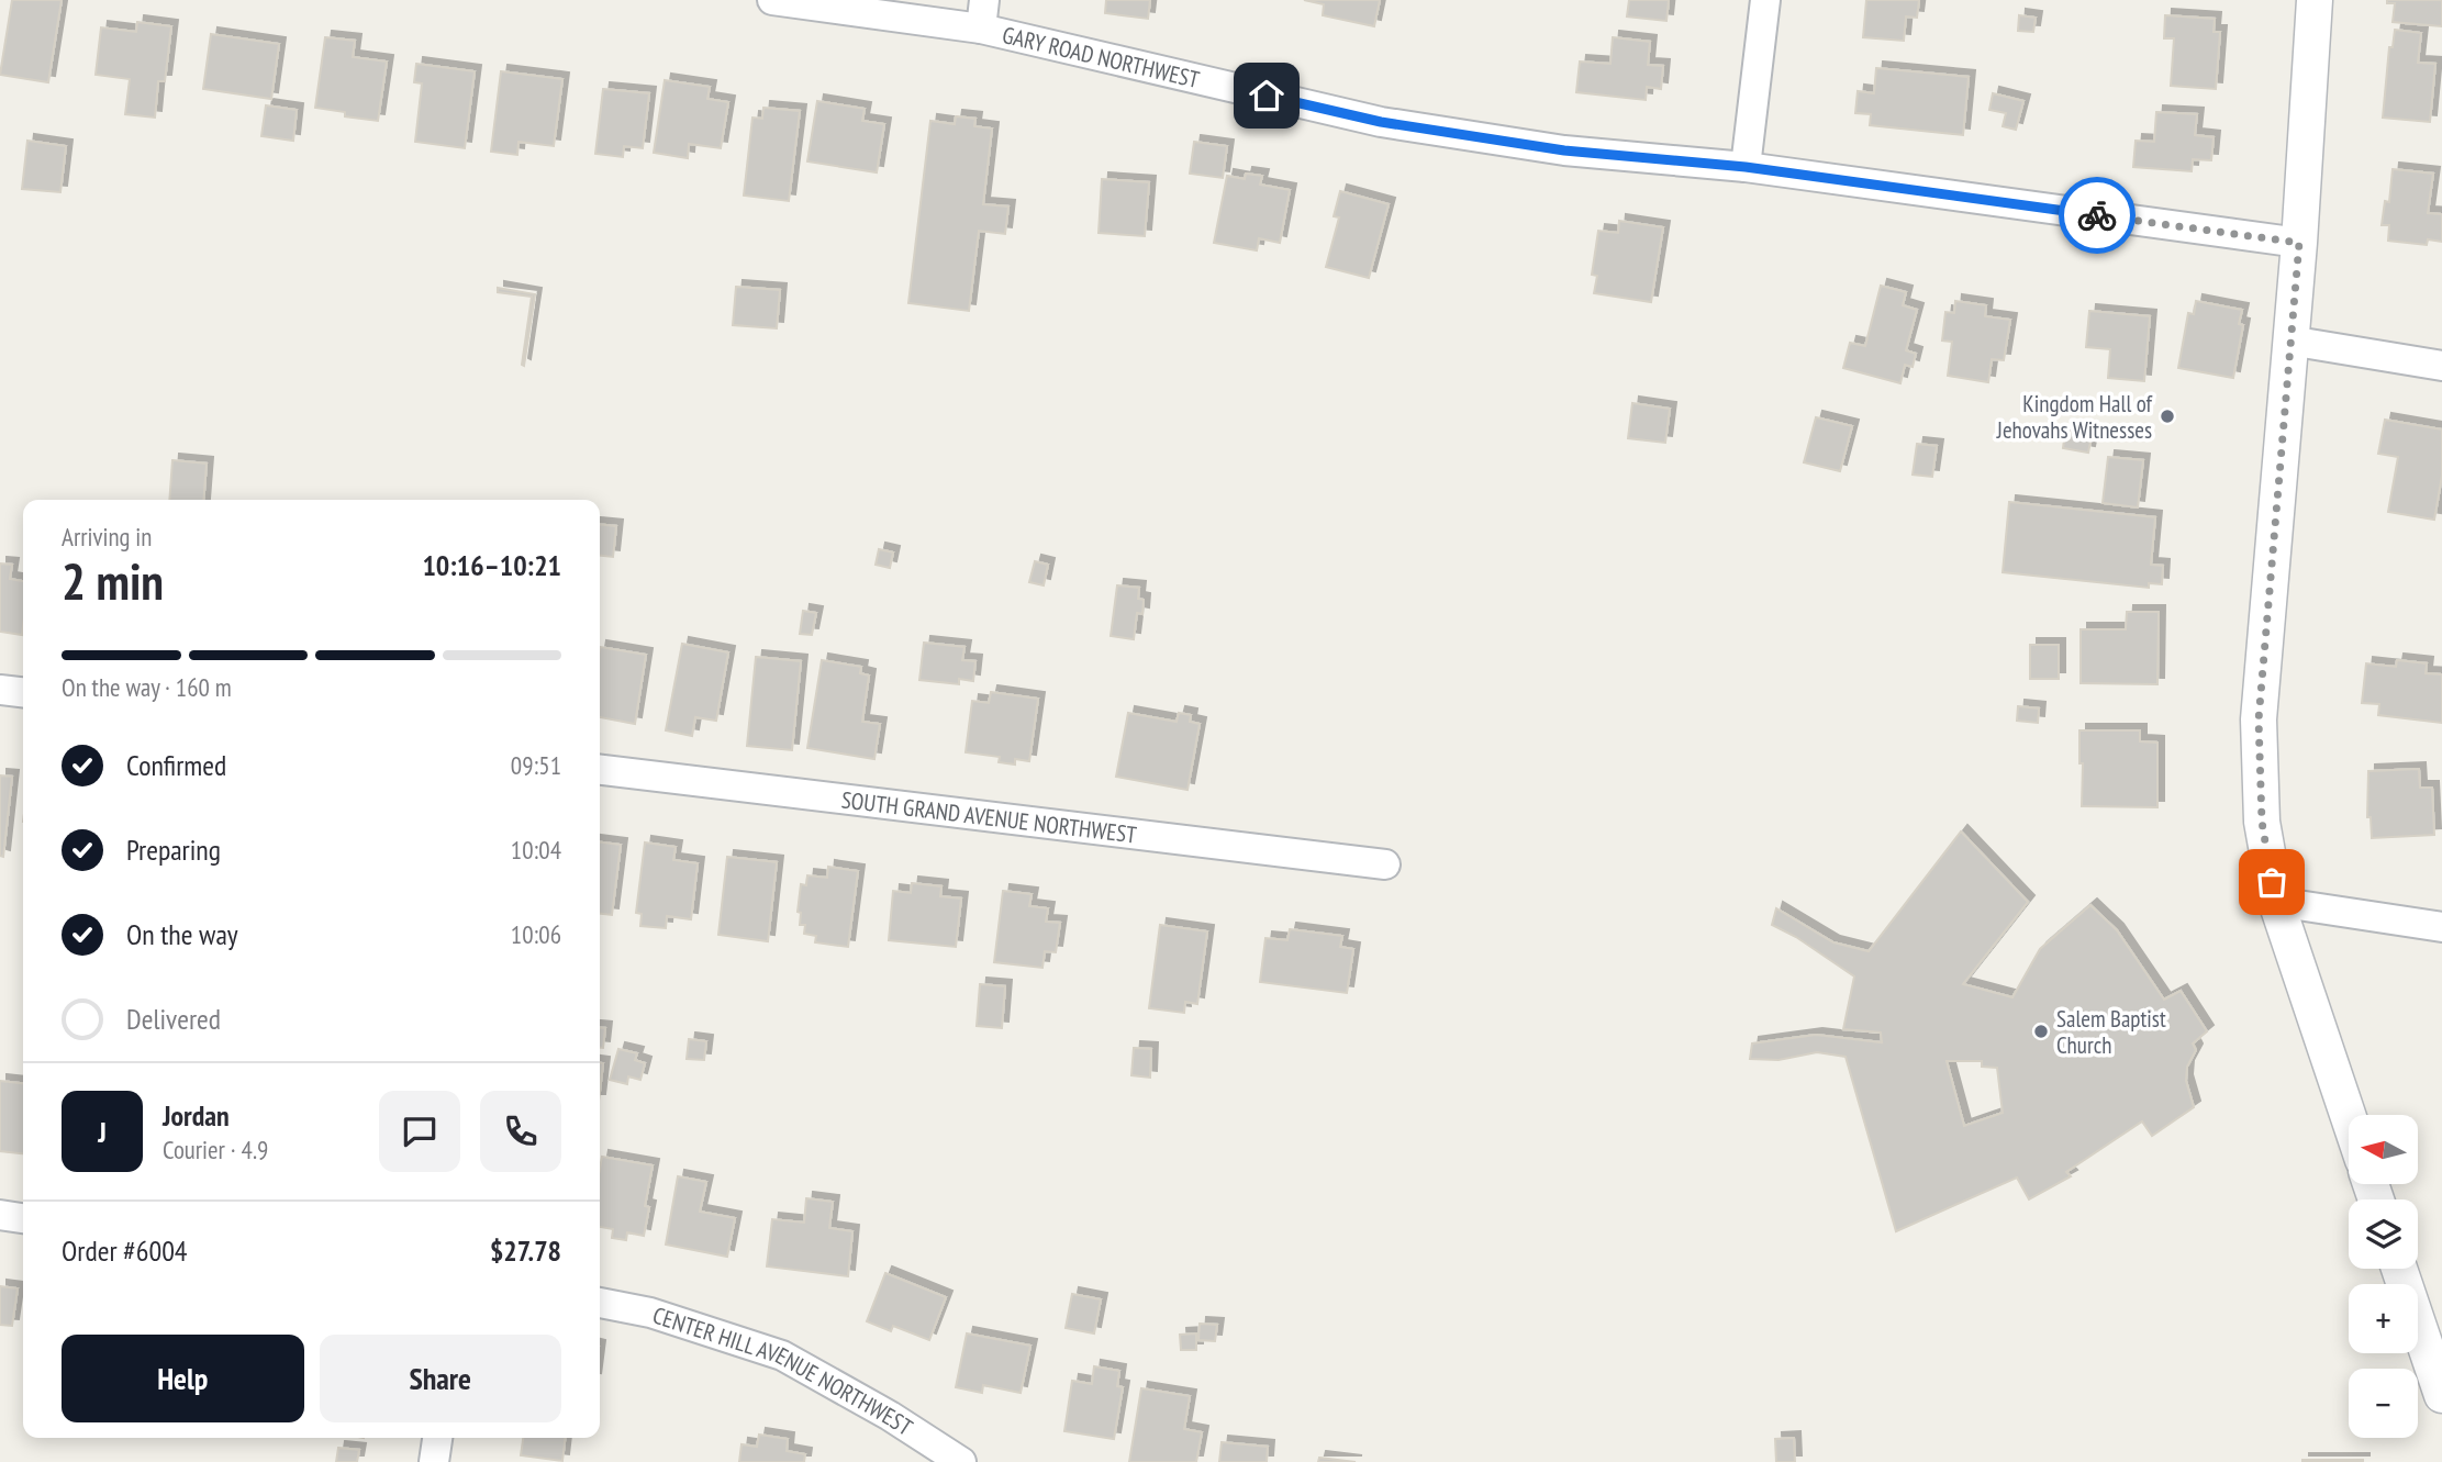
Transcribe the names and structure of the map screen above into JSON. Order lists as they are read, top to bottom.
{
  "streets": {
    "street": ["GARY ROAD NORTHWEST", "SOUTH GRAND AVENUE NORTHWEST", "CENTER HILL AVENUE NORTHWEST"]
  },
  "places": ["Kingdom Hall of Jehovahs Witnesses", "Salem Baptist Church"],
  "north": "left",
  "page": {
    "heading": ["2 min", "Arriving in", "10:16–10:21"],
    "panel": [
      "Jordan",
      "Courier · 4.9",
      "Order #6004",
      "$27.78"
    ],
    "bar": "On the way · 160 m",
    "list": [
      ["Confirmed", "09:51"],
      ["Preparing", "10:04"],
      ["On the way", "10:06"],
      "Delivered"
    ],
    "round": "J",
    "map_buttons": ["+", "−"],
    "buttons": ["Help", "Share"]
  }
}
